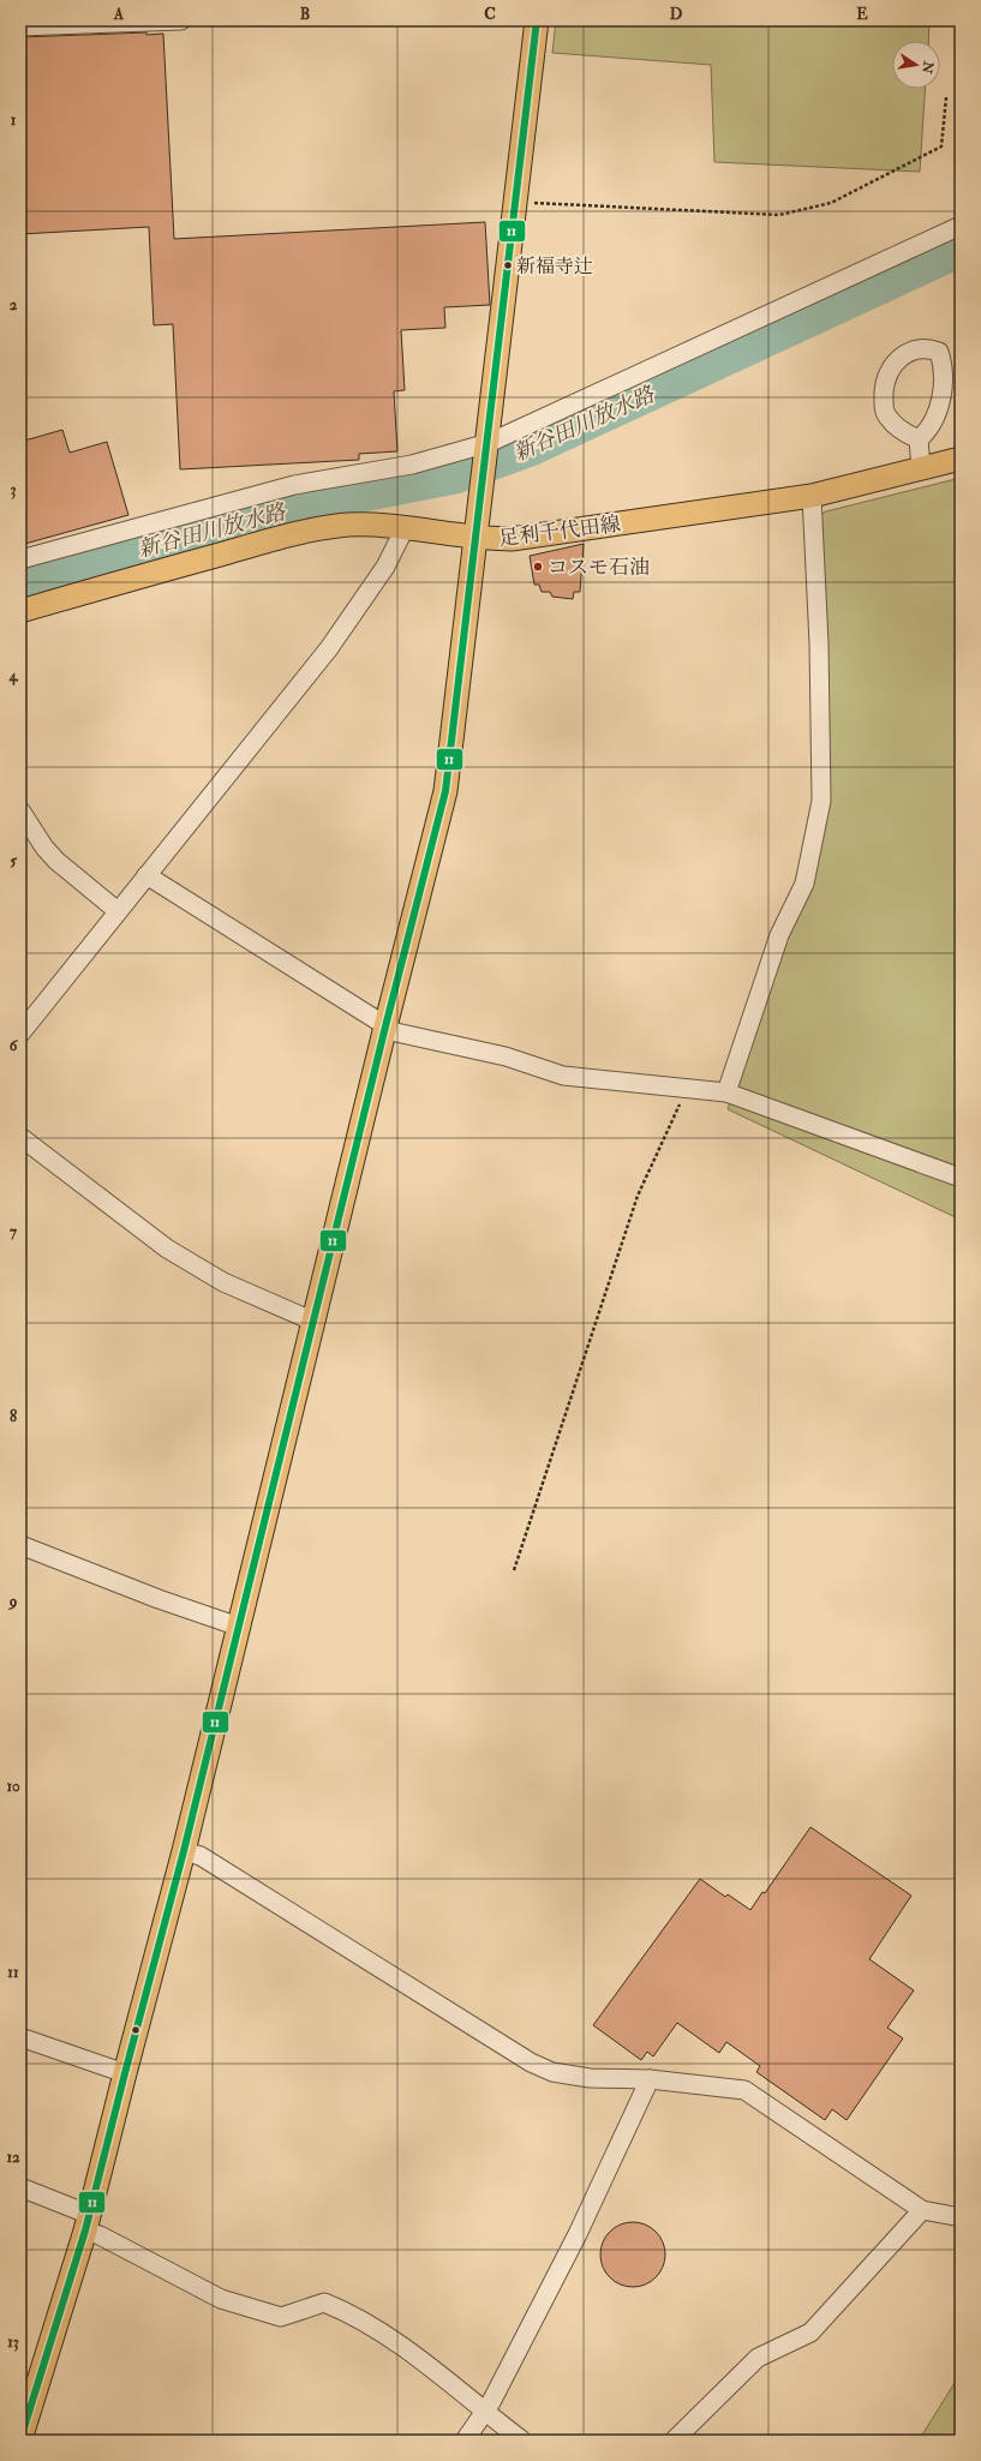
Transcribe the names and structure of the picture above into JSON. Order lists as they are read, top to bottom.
{
  "streets": {
    "main road": ["足利千代田線"]
  },
  "water": ["新谷田川放水路"],
  "places": ["新福寺辻", "コスモ石油"],
  "lines": ["transit line 11"],
  "north": "right",
  "grid": {
    "columns": [
      "A",
      "B",
      "C",
      "D",
      "E"
    ],
    "rows": [
      "1",
      "2",
      "3",
      "4",
      "5",
      "6",
      "7",
      "8",
      "9",
      "10",
      "11",
      "12",
      "13"
    ]
  }
}
